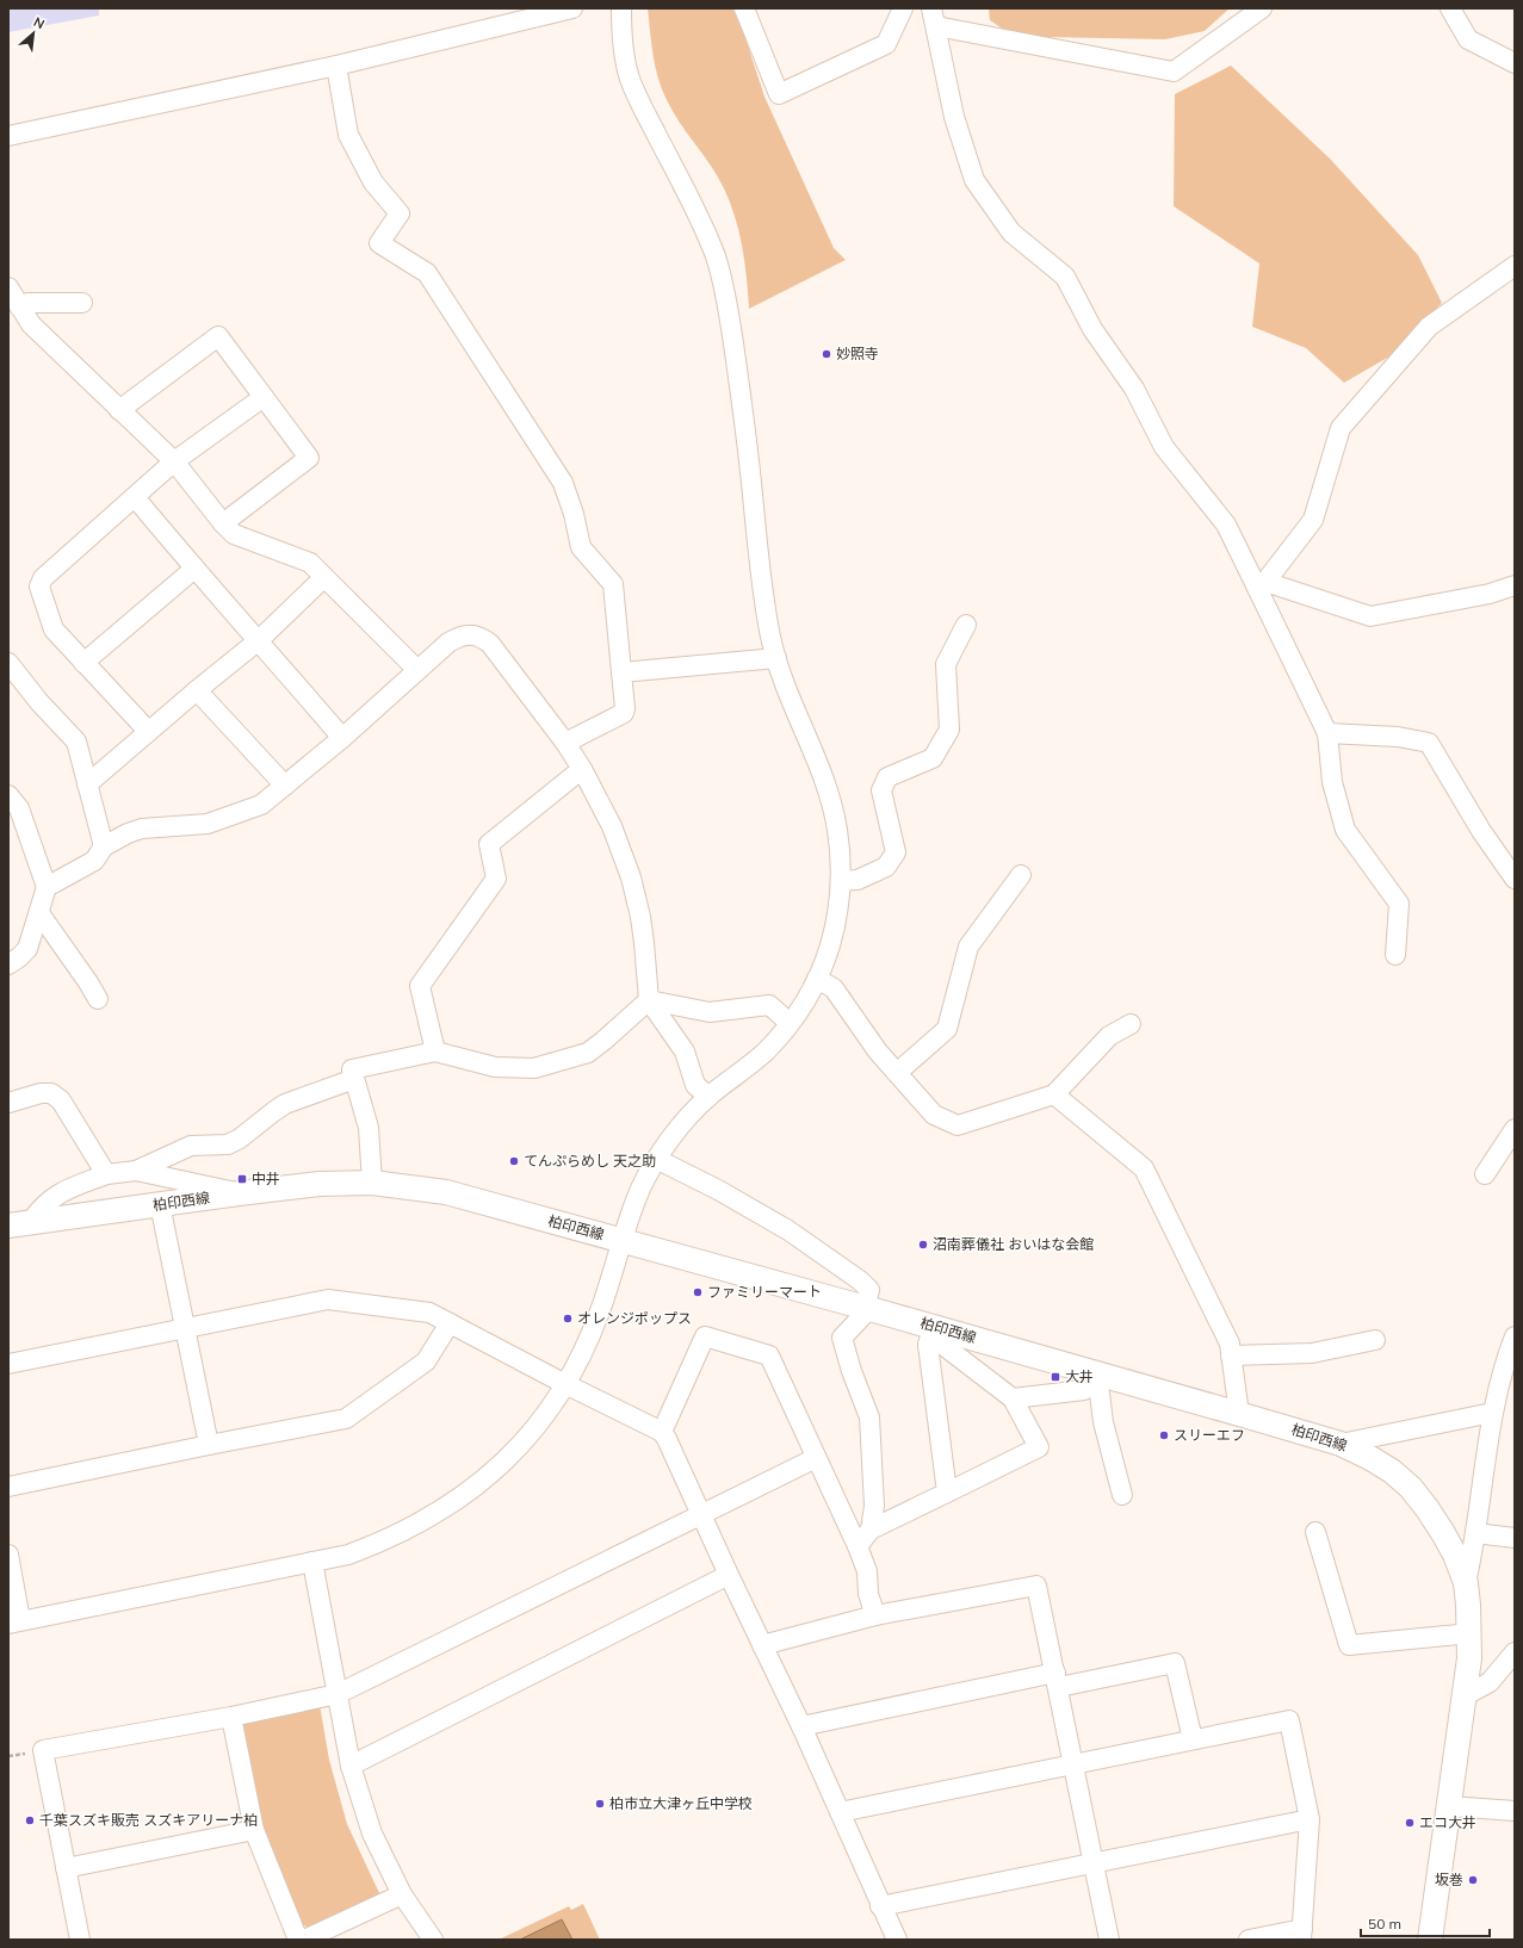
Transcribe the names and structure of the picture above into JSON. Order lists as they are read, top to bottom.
{
  "streets": {
    "main road": ["柏印西線"]
  },
  "places": {
    "other": [
      "妙照寺",
      "てんぷらめし 天之助",
      "沼南葬儀社 おいはな会館",
      "ファミリーマート",
      "オレンジポップス",
      "スリーエフ",
      "柏市立大津ヶ丘中学校",
      "千葉スズキ販売 スズキアリーナ柏",
      "エコ大井",
      "坂巻"
    ],
    "transit": ["中井", "大井"]
  },
  "scale_bar": "50 m",
  "north": "top right"
}
